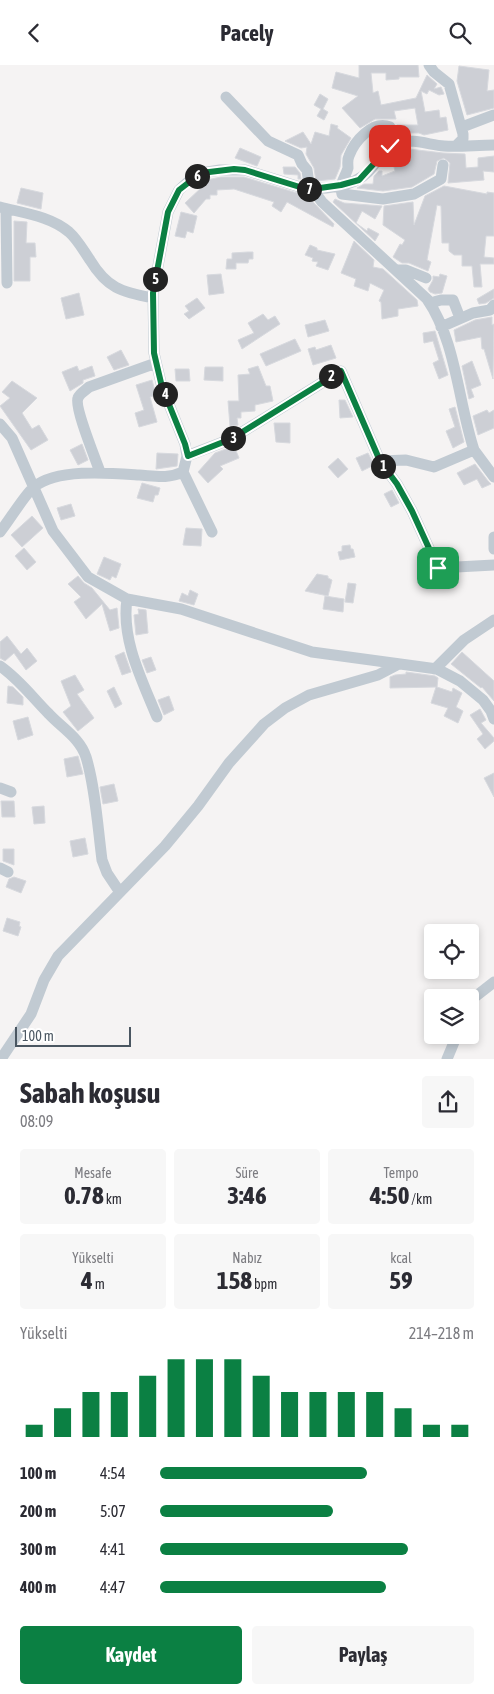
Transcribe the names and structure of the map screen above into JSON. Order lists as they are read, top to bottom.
{
  "scale_bar": "100 m",
  "page": {
    "header": "Pacely",
    "pins": [
      "6",
      "7",
      "5",
      "2",
      "4",
      "3",
      "1"
    ],
    "scale": "100 m",
    "heading": ["Sabah koşusu", "08:09"],
    "stats": [
      ["Mesafe", "0.78 km"],
      ["Süre", "3:46"],
      ["Tempo", "4:50 /km"],
      ["Yükselti", "4 m"],
      ["Nabız", "158 bpm"],
      ["kcal", "59"]
    ],
    "chart": ["Yükselti", "214–218 m"],
    "list": [
      {
        "name": "100 m",
        "note": "4:54"
      },
      {
        "name": "200 m",
        "note": "5:07"
      },
      {
        "name": "300 m",
        "note": "4:41"
      },
      {
        "name": "400 m",
        "note": "4:47"
      }
    ],
    "buttons": ["Kaydet", "Paylaş"]
  }
}
